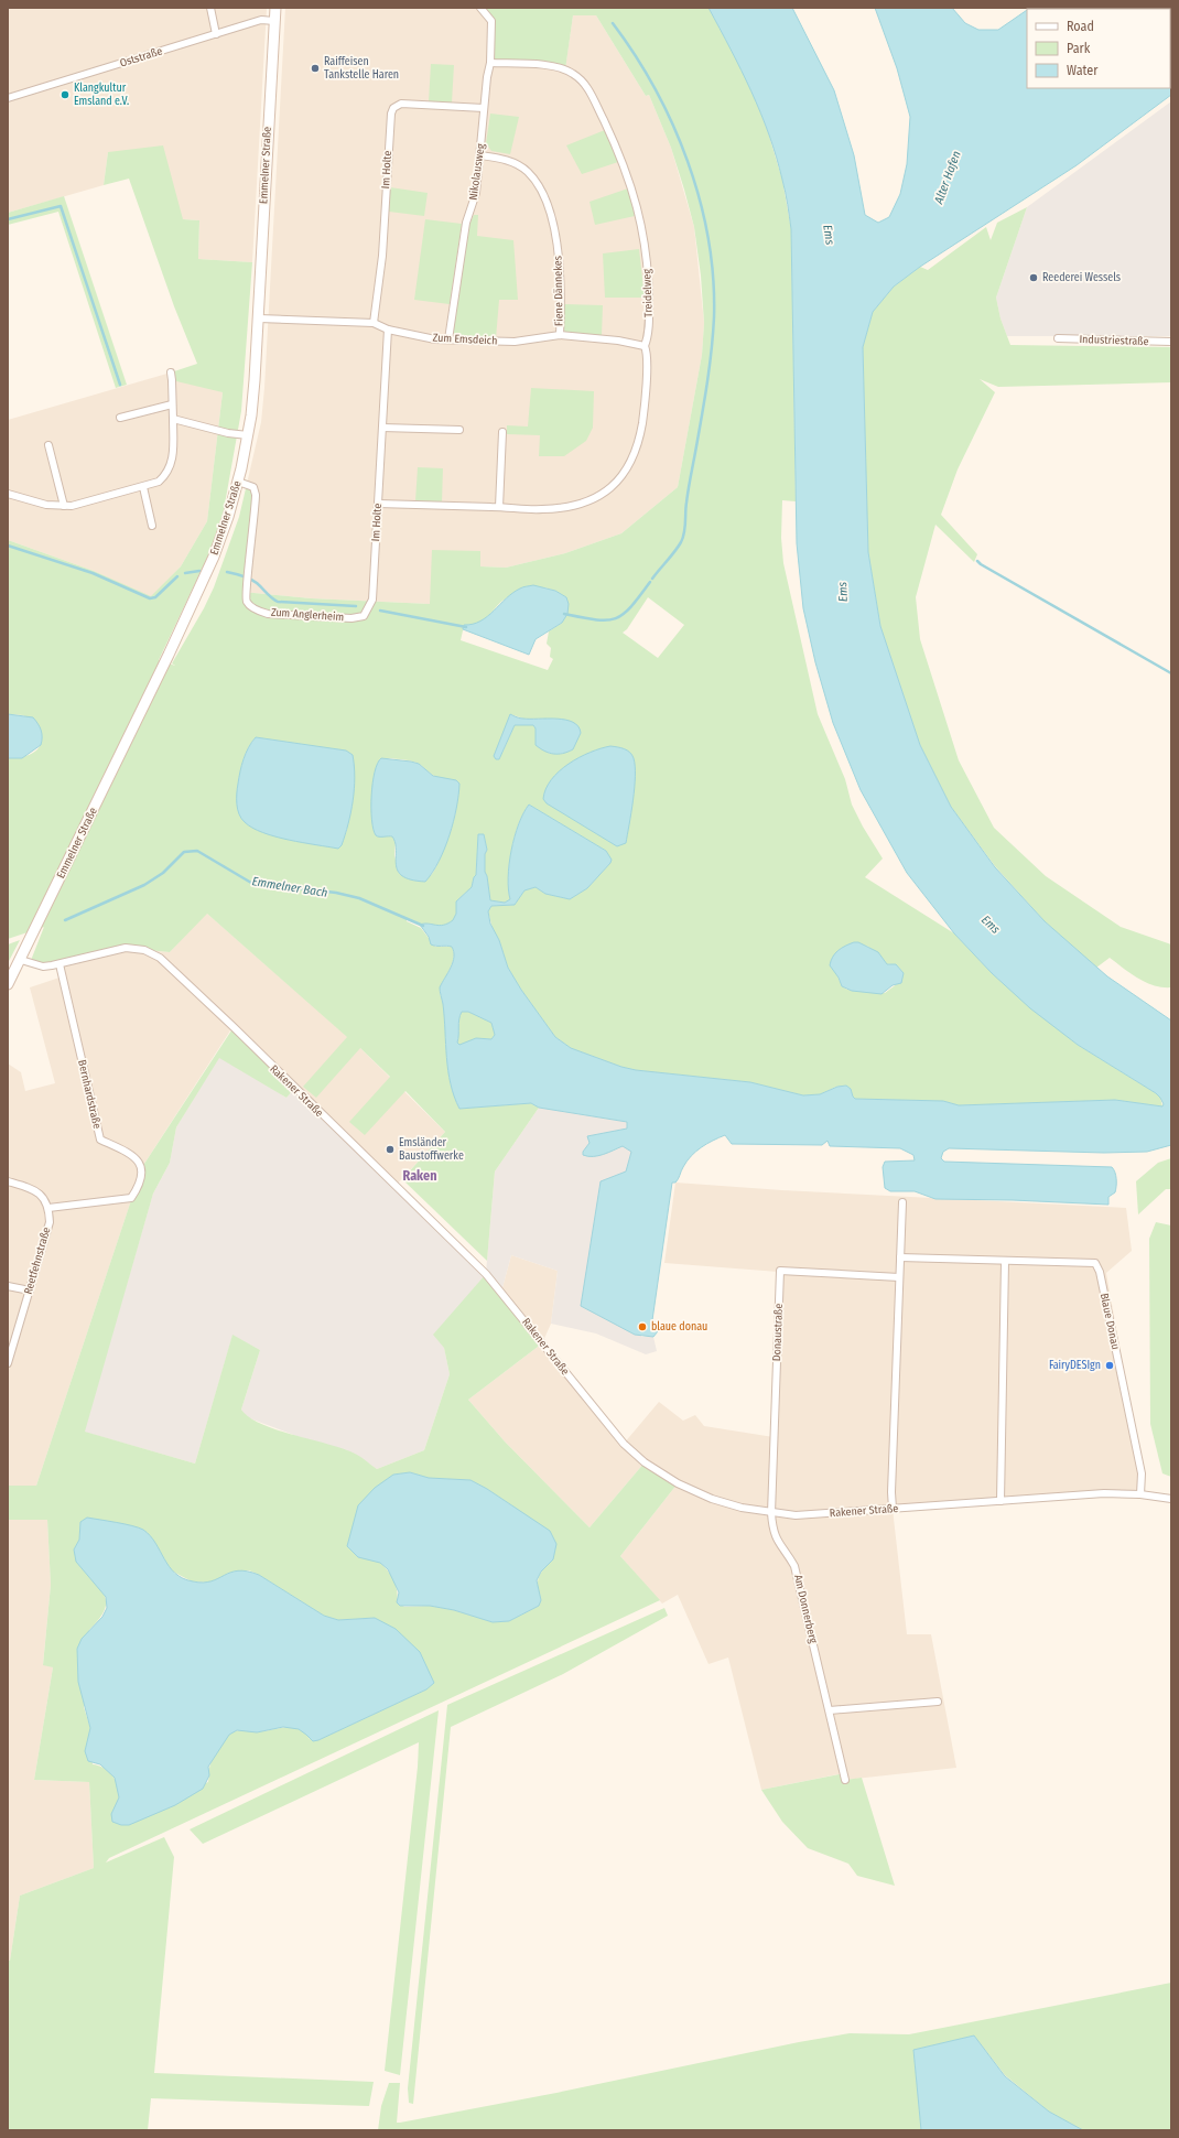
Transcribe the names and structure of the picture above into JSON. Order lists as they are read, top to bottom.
{
  "streets": {
    "street": [
      "Oststraße",
      "Emmelner Straße",
      "Im Holte",
      "Nikolausweg",
      "Fiene Dännekes",
      "Treidelweg",
      "Zum Emsdeich",
      "Industriestraße",
      "Zum Anglerheim",
      "Rakener Straße",
      "Bernhardstraße",
      "Reetfehnstraße",
      "Blaue Donau",
      "Donaustraße",
      "Am Donnerberg"
    ]
  },
  "crossings": [
    ["Oststraße", "Emmelner Straße"],
    ["Emmelner Straße", "Zum Emsdeich"],
    ["Emmelner Straße", "Zum Anglerheim"],
    ["Emmelner Straße", "Rakener Straße"],
    ["Im Holte", "Nikolausweg"],
    ["Im Holte", "Treidelweg"],
    ["Im Holte", "Zum Emsdeich"],
    ["Im Holte", "Zum Anglerheim"],
    ["Nikolausweg", "Fiene Dännekes"],
    ["Nikolausweg", "Treidelweg"],
    ["Nikolausweg", "Zum Emsdeich"],
    ["Fiene Dännekes", "Zum Emsdeich"],
    ["Treidelweg", "Zum Emsdeich"],
    ["Rakener Straße", "Bernhardstraße"],
    ["Rakener Straße", "Blaue Donau"],
    ["Rakener Straße", "Donaustraße"],
    ["Rakener Straße", "Am Donnerberg"],
    ["Bernhardstraße", "Reetfehnstraße"],
    ["Donaustraße", "Am Donnerberg"]
  ],
  "districts": ["Raken"],
  "water": ["Alter Hafen", "Ems", "Emmelner Bach"],
  "places": [
    "Raiffeisen Tankstelle Haren",
    "Klangkultur Emsland e.V.",
    "Reederei Wessels",
    "Emsländer Baustoffwerke",
    "blaue donau",
    "FairyDESIgn"
  ],
  "legend": ["Road", "Park", "Water"]
}
